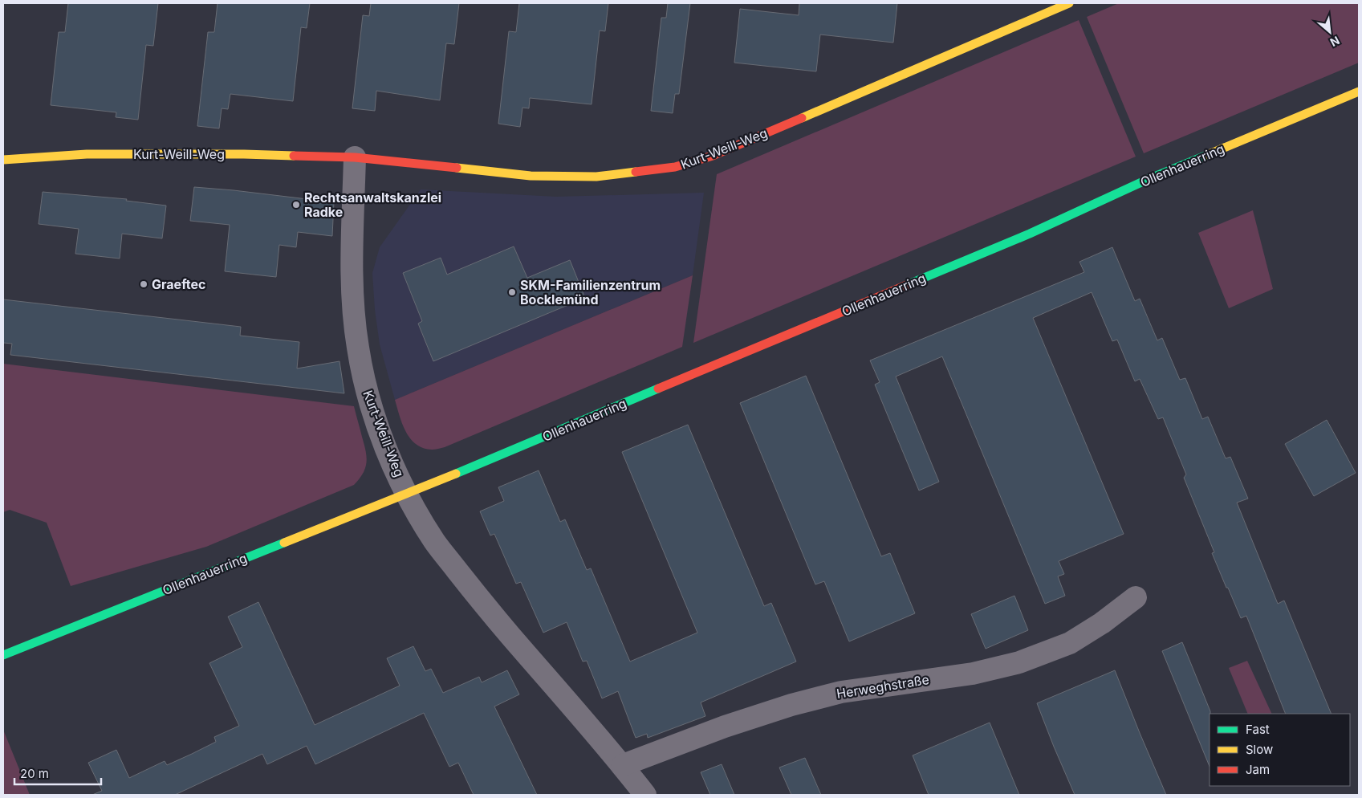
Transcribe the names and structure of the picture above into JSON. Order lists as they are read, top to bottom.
{
  "streets": {
    "street": ["Kurt-Weill-Weg", "Ollenhauerring", "Herweghstraße"]
  },
  "crossings": [
    ["Kurt-Weill-Weg", "Ollenhauerring"]
  ],
  "places": ["Rechtsanwaltskanzlei Radke", "Graeftec", "SKM-Familienzentrum Bocklemünd"],
  "legend": ["Fast", "Slow", "Jam"],
  "scale_bar": "20 m",
  "north": "bottom right"
}
